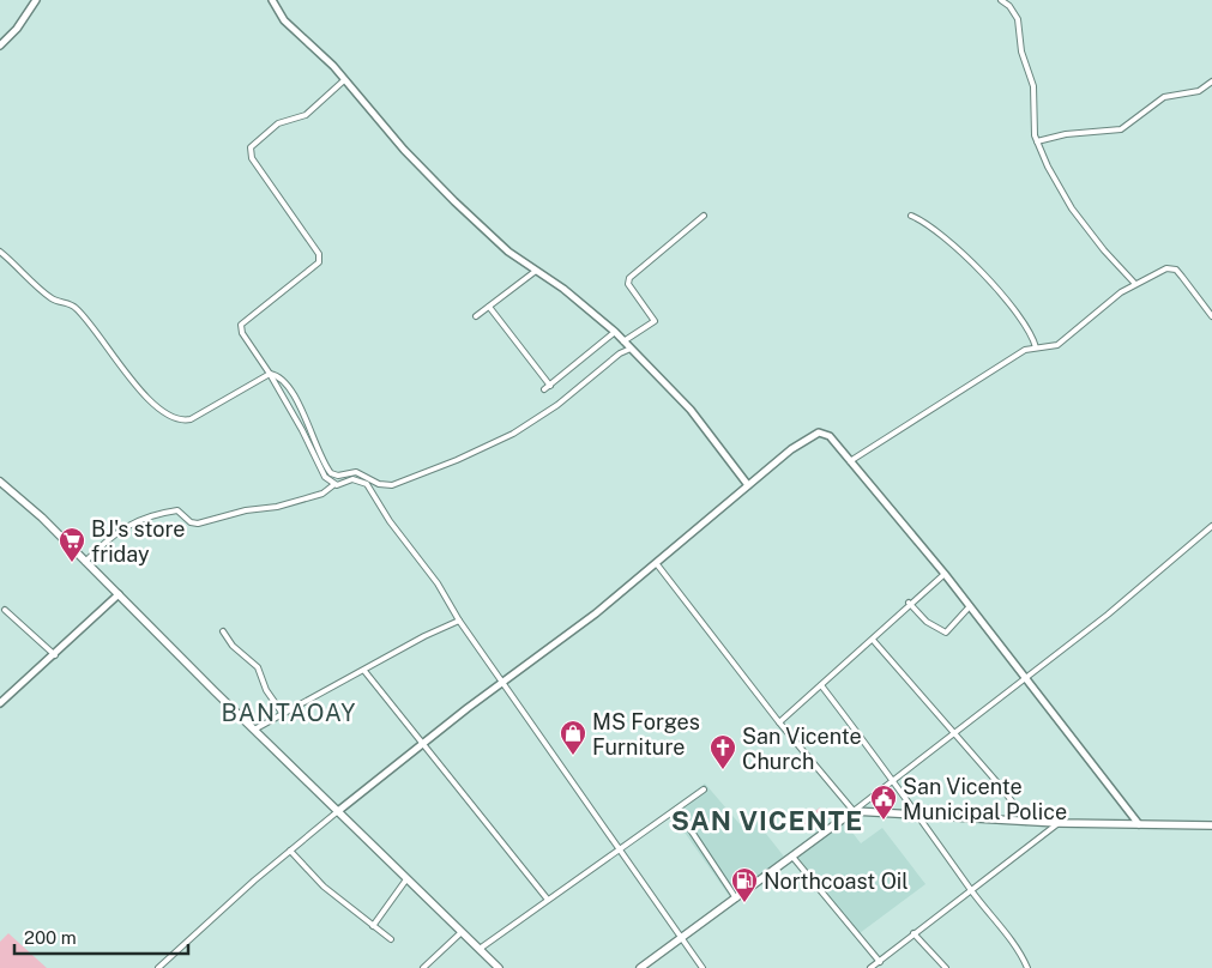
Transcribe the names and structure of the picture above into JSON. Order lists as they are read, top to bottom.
{
  "districts": ["BANTAOAY", "SAN VICENTE"],
  "places": {
    "supermarket": ["BJ's store friday"],
    "shop": ["MS Forges Furniture"],
    "church": ["San Vicente Church"],
    "public building": ["San Vicente Municipal Police"],
    "fuel station": ["Northcoast Oil"]
  },
  "scale_bar": "200 m"
}
